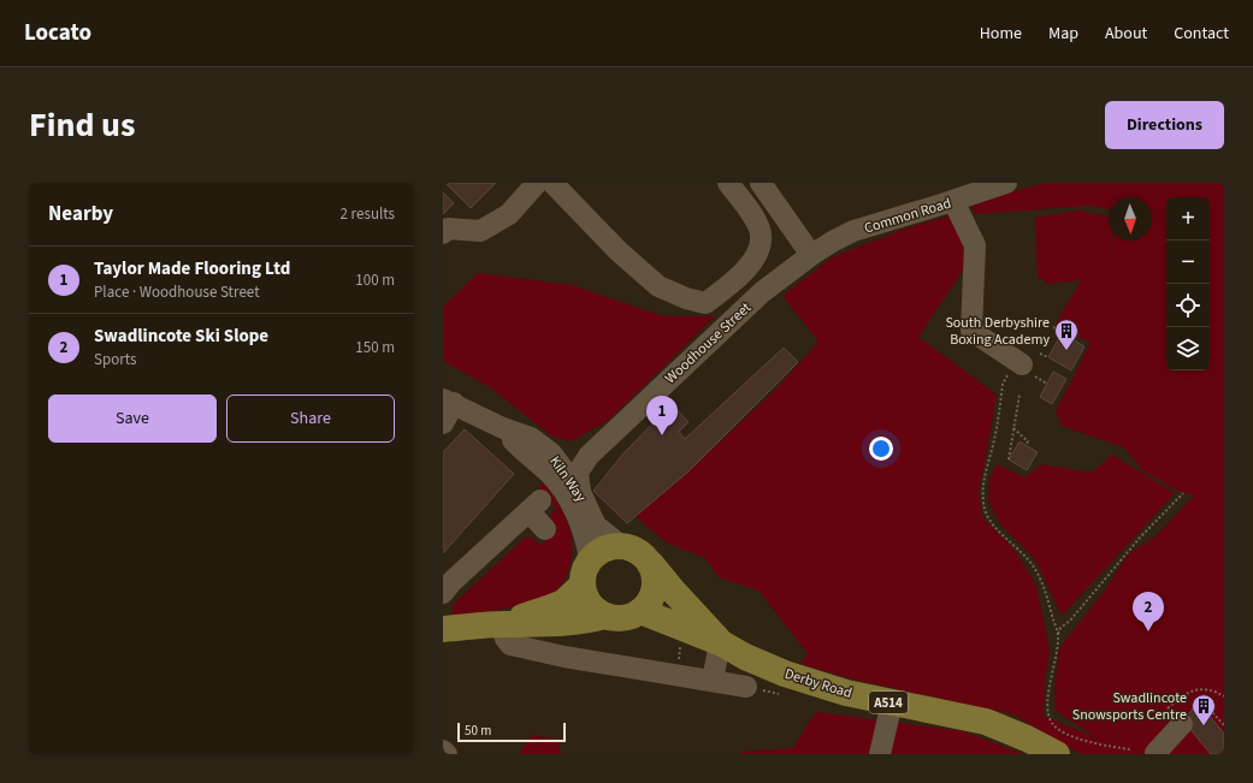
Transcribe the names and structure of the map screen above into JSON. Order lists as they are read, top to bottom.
{
  "streets": {
    "main road": ["Derby Road", "A514"],
    "street": ["Common Road", "Woodhouse Street", "Kiln Way"]
  },
  "crossings": [
    ["Common Road", "Woodhouse Street"],
    ["Kiln Way", "Derby Road"]
  ],
  "places": {
    "building": ["South Derbyshire Boxing Academy", "Swadlincote Snowsports Centre"]
  },
  "scale_bar": "50 m",
  "north": "bottom",
  "page": {
    "header": "Locato",
    "nav": [
      "Home",
      "Map",
      "About",
      "Contact"
    ],
    "title": "Find us",
    "buttons": [
      "Directions",
      ["Save", "Share"]
    ],
    "heading": ["Nearby", "2 results"],
    "map_buttons": ["+", "−"],
    "list": [
      {
        "mark": "1",
        "name": "Taylor Made Flooring Ltd",
        "note": "Place · Woodhouse Street",
        "value": "100 m"
      },
      {
        "mark": "2",
        "name": "Swadlincote Ski Slope",
        "note": "Sports",
        "value": "150 m"
      }
    ],
    "pins": ["1", "2"],
    "scale": "50 m"
  }
}
